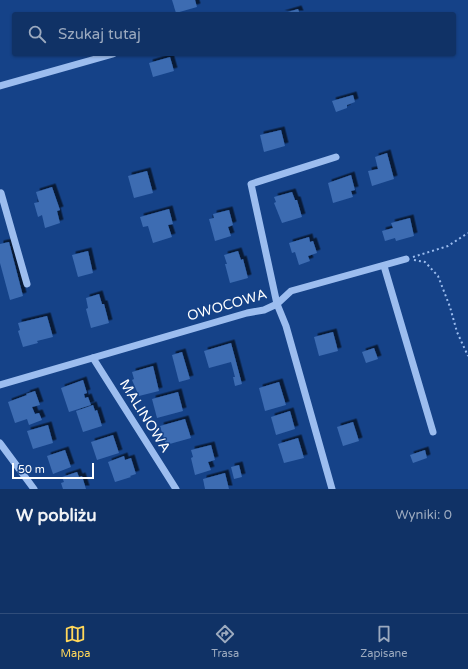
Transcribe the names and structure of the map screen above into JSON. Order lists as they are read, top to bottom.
{
  "streets": {
    "street": ["OWOCOWA", "MALINOWA"]
  },
  "crossings": [
    ["OWOCOWA", "MALINOWA"]
  ],
  "scale_bar": "50 m",
  "page": {
    "search": "Szukaj tutaj",
    "scale": "50 m",
    "heading": ["W pobliżu", "Wyniki: 0"],
    "nav": ["Mapa", "Trasa", "Zapisane"]
  }
}
